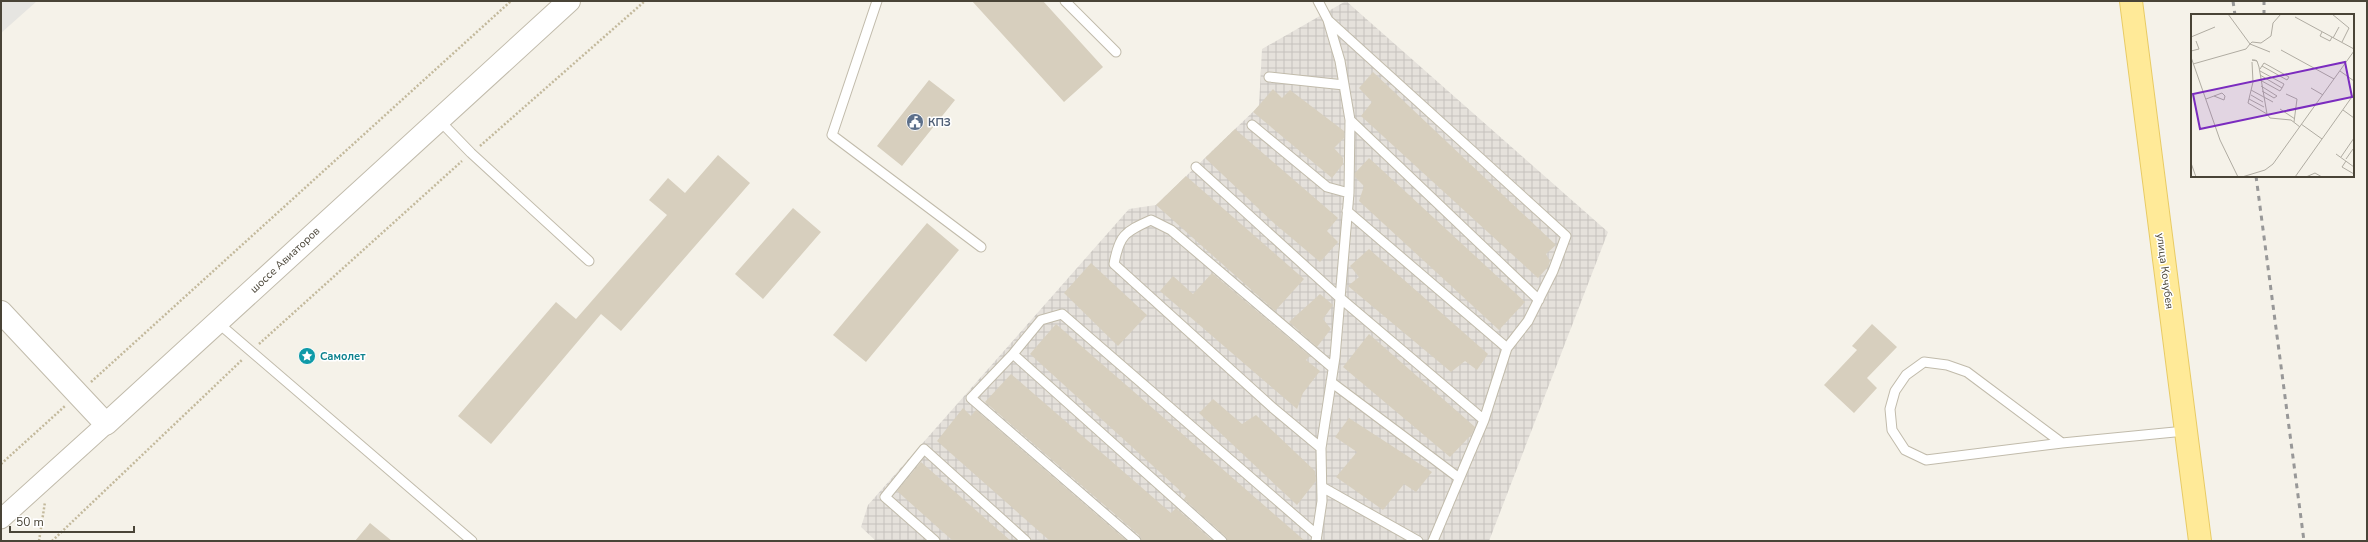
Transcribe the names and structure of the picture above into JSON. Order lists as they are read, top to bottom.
{
  "streets": {
    "main road": ["улица Кочубея"],
    "street": ["шоссе Авиаторов"]
  },
  "places": {
    "public building": ["КПЗ"],
    "place": ["Самолет"]
  },
  "scale_bar": "50 m"
}
